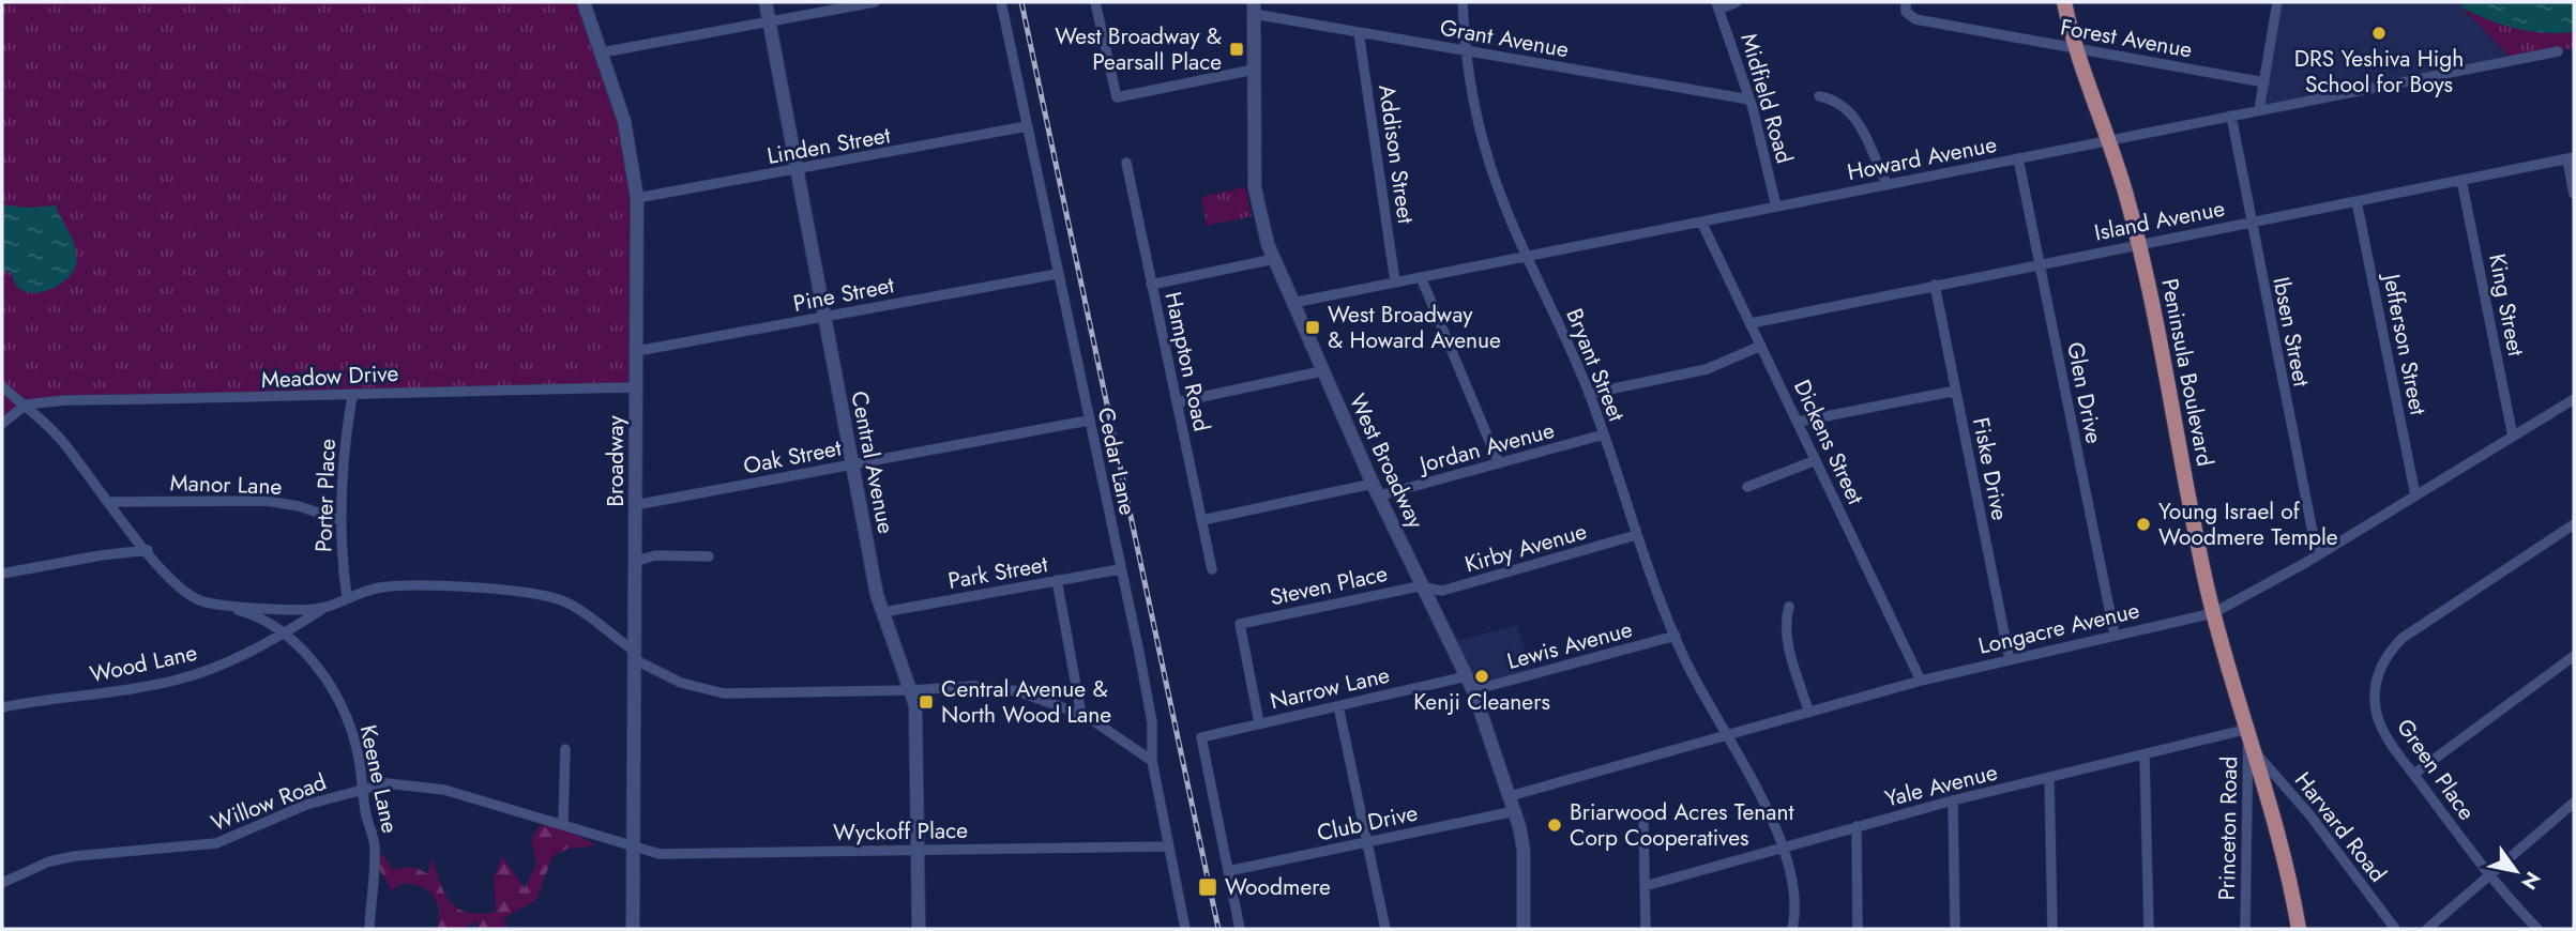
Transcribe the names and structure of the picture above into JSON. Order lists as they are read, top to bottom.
{
  "streets": {
    "main road": [
      "Peninsula Boulevard",
      "Broadway",
      "West Broadway",
      "Central Avenue"
    ],
    "street": [
      "Grant Avenue",
      "Forest Avenue",
      "Midfield Road",
      "Linden Street",
      "Addison Street",
      "Howard Avenue",
      "Island Avenue",
      "Pine Street",
      "King Street",
      "Ibsen Street",
      "Jefferson Street",
      "Hampton Road",
      "Bryant Street",
      "Meadow Drive",
      "Glen Drive",
      "Dickens Street",
      "Jordan Avenue",
      "Oak Street",
      "Cedar Lane",
      "Fiske Drive",
      "Manor Lane",
      "Porter Place",
      "Kirby Avenue",
      "Park Street",
      "Steven Place",
      "Longacre Avenue",
      "Lewis Avenue",
      "Wood Lane",
      "Narrow Lane",
      "Green Place",
      "Keene Lane",
      "Yale Avenue",
      "Willow Road",
      "Club Drive",
      "Harvard Road",
      "Princeton Road",
      "Wyckoff Place"
    ]
  },
  "crossings": [
    ["Grant Avenue", "Midfield Road"],
    ["Grant Avenue", "Addison Street"],
    ["Grant Avenue", "Bryant Street"],
    ["Grant Avenue", "West Broadway"],
    ["Forest Avenue", "Peninsula Boulevard"],
    ["Midfield Road", "Howard Avenue"],
    ["Linden Street", "Broadway"],
    ["Linden Street", "Cedar Lane"],
    ["Linden Street", "Central Avenue"],
    ["Addison Street", "Howard Avenue"],
    ["Howard Avenue", "Ibsen Street"],
    ["Howard Avenue", "Bryant Street"],
    ["Howard Avenue", "Peninsula Boulevard"],
    ["Howard Avenue", "Glen Drive"],
    ["Howard Avenue", "Dickens Street"],
    ["Howard Avenue", "West Broadway"],
    ["Island Avenue", "King Street"],
    ["Island Avenue", "Ibsen Street"],
    ["Island Avenue", "Jefferson Street"],
    ["Island Avenue", "Peninsula Boulevard"],
    ["Island Avenue", "Glen Drive"],
    ["Island Avenue", "Dickens Street"],
    ["Island Avenue", "Fiske Drive"],
    ["Pine Street", "Broadway"],
    ["Pine Street", "Cedar Lane"],
    ["Pine Street", "Central Avenue"],
    ["King Street", "Longacre Avenue"],
    ["Ibsen Street", "Longacre Avenue"],
    ["Jefferson Street", "Longacre Avenue"],
    ["Hampton Road", "Jordan Avenue"],
    ["Bryant Street", "Jordan Avenue"],
    ["Bryant Street", "Kirby Avenue"],
    ["Bryant Street", "Longacre Avenue"],
    ["Bryant Street", "Lewis Avenue"],
    ["Bryant Street", "Yale Avenue"],
    ["Peninsula Boulevard", "Longacre Avenue"],
    ["Peninsula Boulevard", "Yale Avenue"],
    ["Peninsula Boulevard", "Harvard Road"],
    ["Peninsula Boulevard", "Princeton Road"],
    ["Meadow Drive", "Broadway"],
    ["Meadow Drive", "Porter Place"],
    ["Meadow Drive", "Keene Lane"],
    ["Glen Drive", "Longacre Avenue"],
    ["Dickens Street", "Longacre Avenue"],
    ["Jordan Avenue", "West Broadway"],
    ["Oak Street", "Broadway"],
    ["Oak Street", "Cedar Lane"],
    ["Oak Street", "Central Avenue"],
    ["Broadway", "Wood Lane"],
    ["Broadway", "Willow Road"],
    ["Broadway", "Wyckoff Place"],
    ["Cedar Lane", "Park Street"],
    ["Cedar Lane", "Wood Lane"],
    ["Cedar Lane", "Wyckoff Place"],
    ["West Broadway", "Kirby Avenue"],
    ["West Broadway", "Steven Place"],
    ["West Broadway", "Longacre Avenue"],
    ["West Broadway", "Lewis Avenue"],
    ["West Broadway", "Narrow Lane"],
    ["West Broadway", "Club Drive"],
    ["Central Avenue", "Park Street"],
    ["Central Avenue", "Wood Lane"],
    ["Central Avenue", "Wyckoff Place"],
    ["Fiske Drive", "Longacre Avenue"],
    ["Manor Lane", "Porter Place"],
    ["Manor Lane", "Keene Lane"],
    ["Porter Place", "Wood Lane"],
    ["Kirby Avenue", "Steven Place"],
    ["Steven Place", "Narrow Lane"],
    ["Wood Lane", "Keene Lane"],
    ["Narrow Lane", "Club Drive"],
    ["Keene Lane", "Willow Road"],
    ["Yale Avenue", "Princeton Road"],
    ["Willow Road", "Wyckoff Place"]
  ],
  "places": {
    "other": [
      "DRS Yeshiva High School for Boys",
      "Young Israel of Woodmere Temple",
      "Kenji Cleaners",
      "Briarwood Acres Tenant Corp Cooperatives"
    ],
    "transit": [
      "West Broadway & Pearsall Place",
      "West Broadway & Howard Avenue",
      "Central Avenue & North Wood Lane",
      "Woodmere"
    ]
  },
  "north": "bottom right"
}
